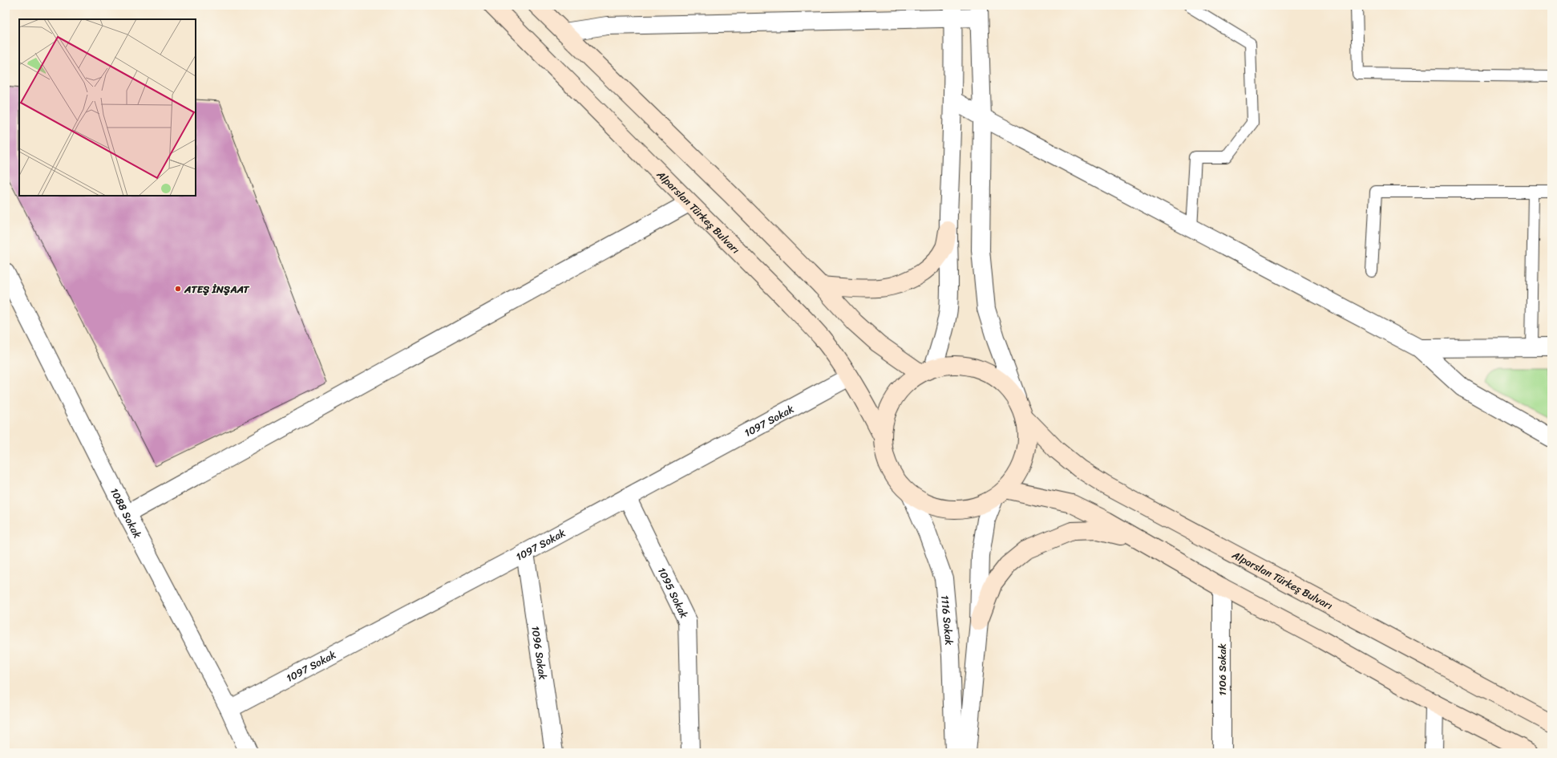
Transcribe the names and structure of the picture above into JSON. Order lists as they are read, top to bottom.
{
  "streets": {
    "main road": ["Alparslan Türkeş Bulvarı"],
    "street": [
      "1097 Sokak",
      "1088 Sokak",
      "1095 Sokak",
      "1116 Sokak",
      "1096 Sokak",
      "1106 Sokak"
    ]
  },
  "crossings": [
    ["Alparslan Türkeş Bulvarı", "1097 Sokak"],
    ["Alparslan Türkeş Bulvarı", "1116 Sokak"],
    ["1097 Sokak", "1088 Sokak"],
    ["1097 Sokak", "1095 Sokak"],
    ["1097 Sokak", "1096 Sokak"]
  ],
  "places": ["ATEŞ İNŞAAT"]
}
